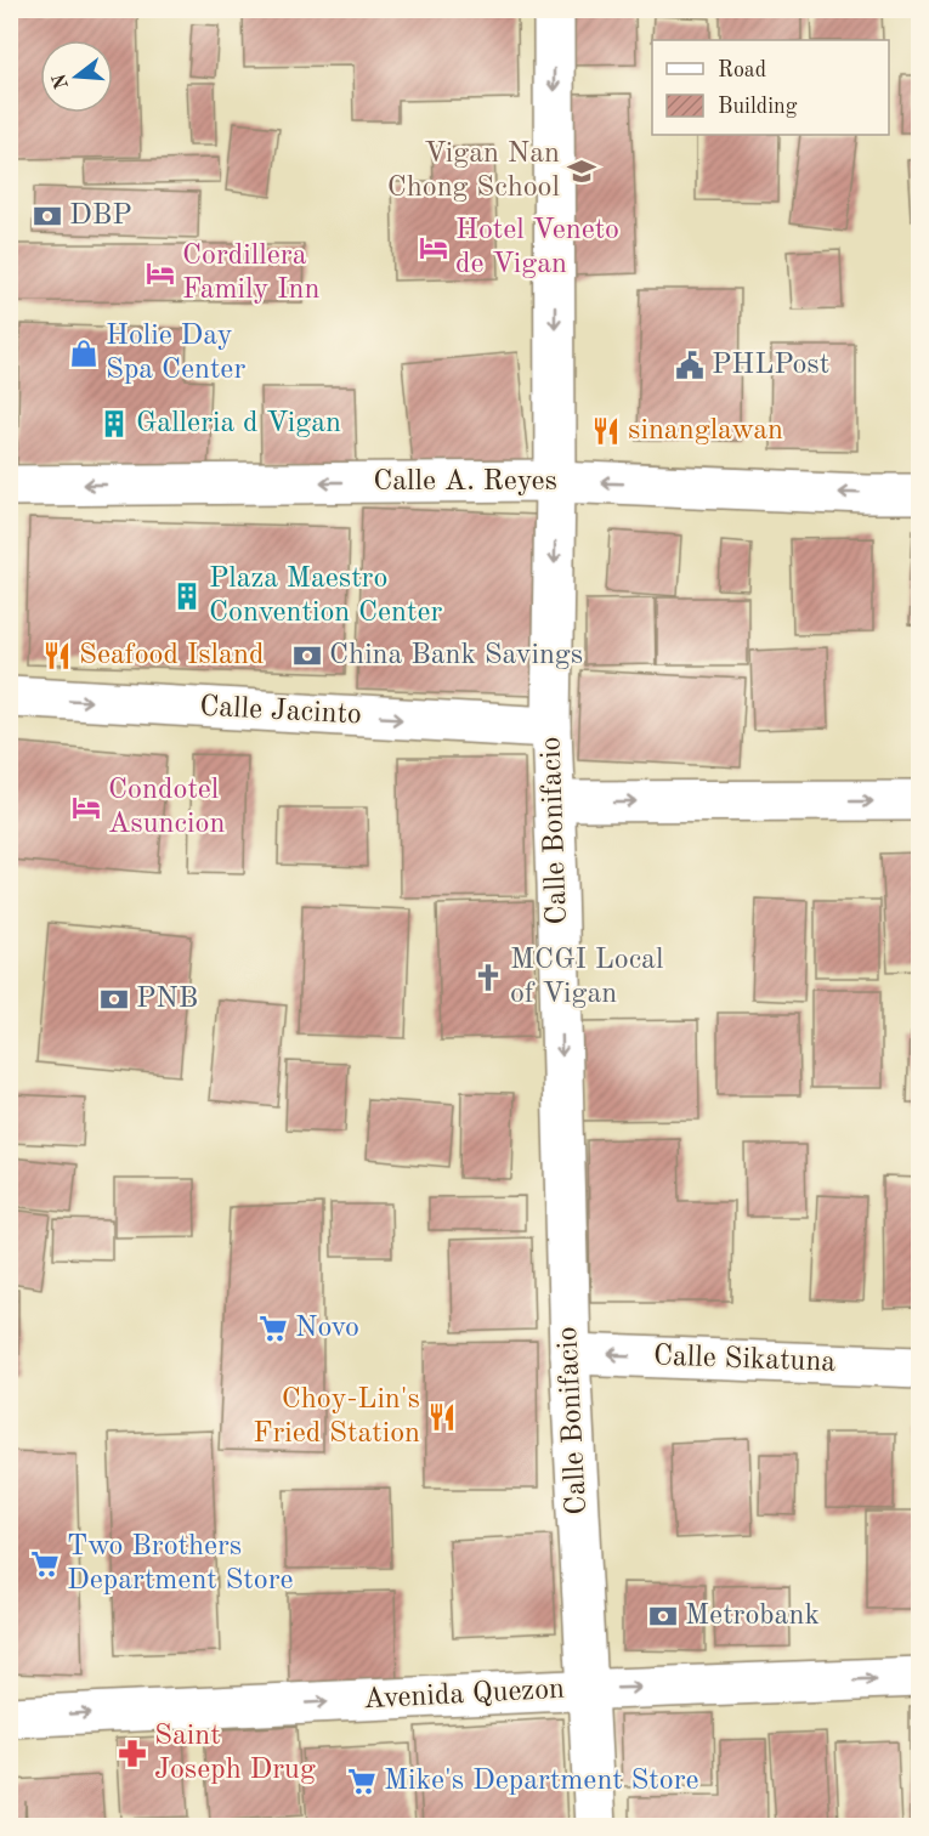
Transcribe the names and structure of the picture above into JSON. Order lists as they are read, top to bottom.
{
  "streets": {
    "street": [
      "Calle A. Reyes",
      "Calle Jacinto",
      "Calle Bonifacio",
      "Calle Sikatuna",
      "Avenida Quezon"
    ]
  },
  "crossings": [
    ["Calle A. Reyes", "Calle Bonifacio"],
    ["Calle Jacinto", "Calle Bonifacio"],
    ["Calle Bonifacio", "Calle Sikatuna"],
    ["Calle Bonifacio", "Avenida Quezon"]
  ],
  "one_way": [
    "Calle Jacinto",
    "Calle Bonifacio",
    "Calle Sikatuna",
    "Avenida Quezon"
  ],
  "places": {
    "school or university": ["Vigan Nan Chong School"],
    "bank": [
      "DBP",
      "China Bank Savings",
      "PNB",
      "Metrobank"
    ],
    "hotel": ["Hotel Veneto de Vigan", "Cordillera Family Inn", "Condotel Asuncion"],
    "shop": ["Holie Day Spa Center"],
    "public building": ["PHLPost"],
    "building": ["Galleria d Vigan", "Plaza Maestro Convention Center"],
    "restaurant": ["sinanglawan", "Seafood Island", "Choy-Lin's Fried Station"],
    "church": ["MCGI Local of Vigan"],
    "supermarket": ["Novo", "Two Brothers Department Store", "Mike's Department Store"],
    "pharmacy": ["Saint Joseph Drug"]
  },
  "legend": ["Road", "Building"],
  "north": "left"
}
